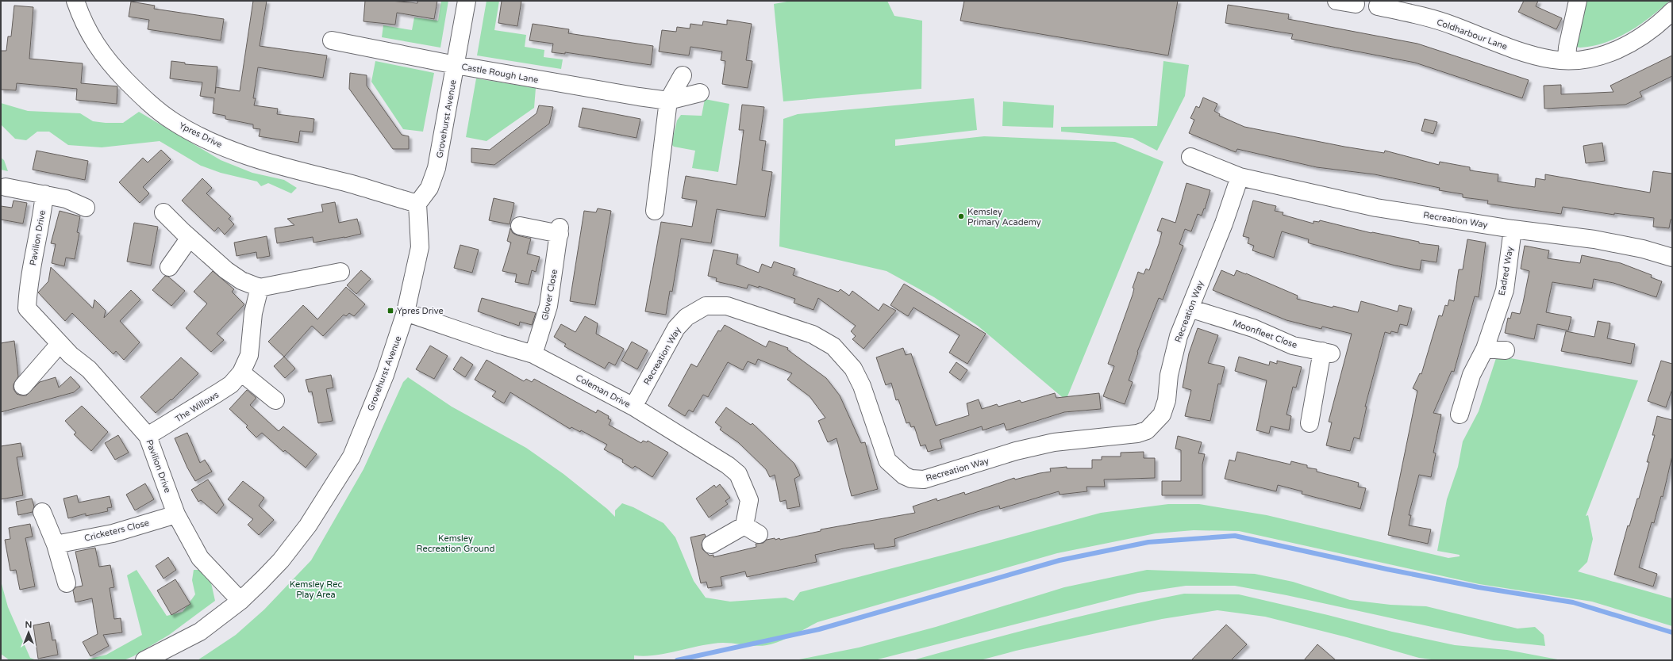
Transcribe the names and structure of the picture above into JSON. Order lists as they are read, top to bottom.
{
  "streets": {
    "street": [
      "Coldharbour Lane",
      "Castle Rough Lane",
      "Grovehurst Avenue",
      "Ypres Drive",
      "Recreation Way",
      "Pavilion Drive",
      "Eadred Way",
      "Glover Close",
      "Moonfleet Close",
      "Coleman Drive",
      "The Willows",
      "Cricketers Close"
    ]
  },
  "crossings": [
    ["Castle Rough Lane", "Grovehurst Avenue"],
    ["Grovehurst Avenue", "Ypres Drive"],
    ["Grovehurst Avenue", "Pavilion Drive"],
    ["Grovehurst Avenue", "Coleman Drive"],
    ["Recreation Way", "Eadred Way"],
    ["Recreation Way", "Moonfleet Close"],
    ["Recreation Way", "Coleman Drive"],
    ["Pavilion Drive", "The Willows"],
    ["Pavilion Drive", "Cricketers Close"],
    ["Glover Close", "Coleman Drive"]
  ],
  "parks": ["Kemsley Recreation Ground", "Kemsley Rec Play Area"],
  "places": {
    "other": ["Kemsley Primary Academy"],
    "transit": ["Ypres Drive"]
  },
  "north": "top"
}
